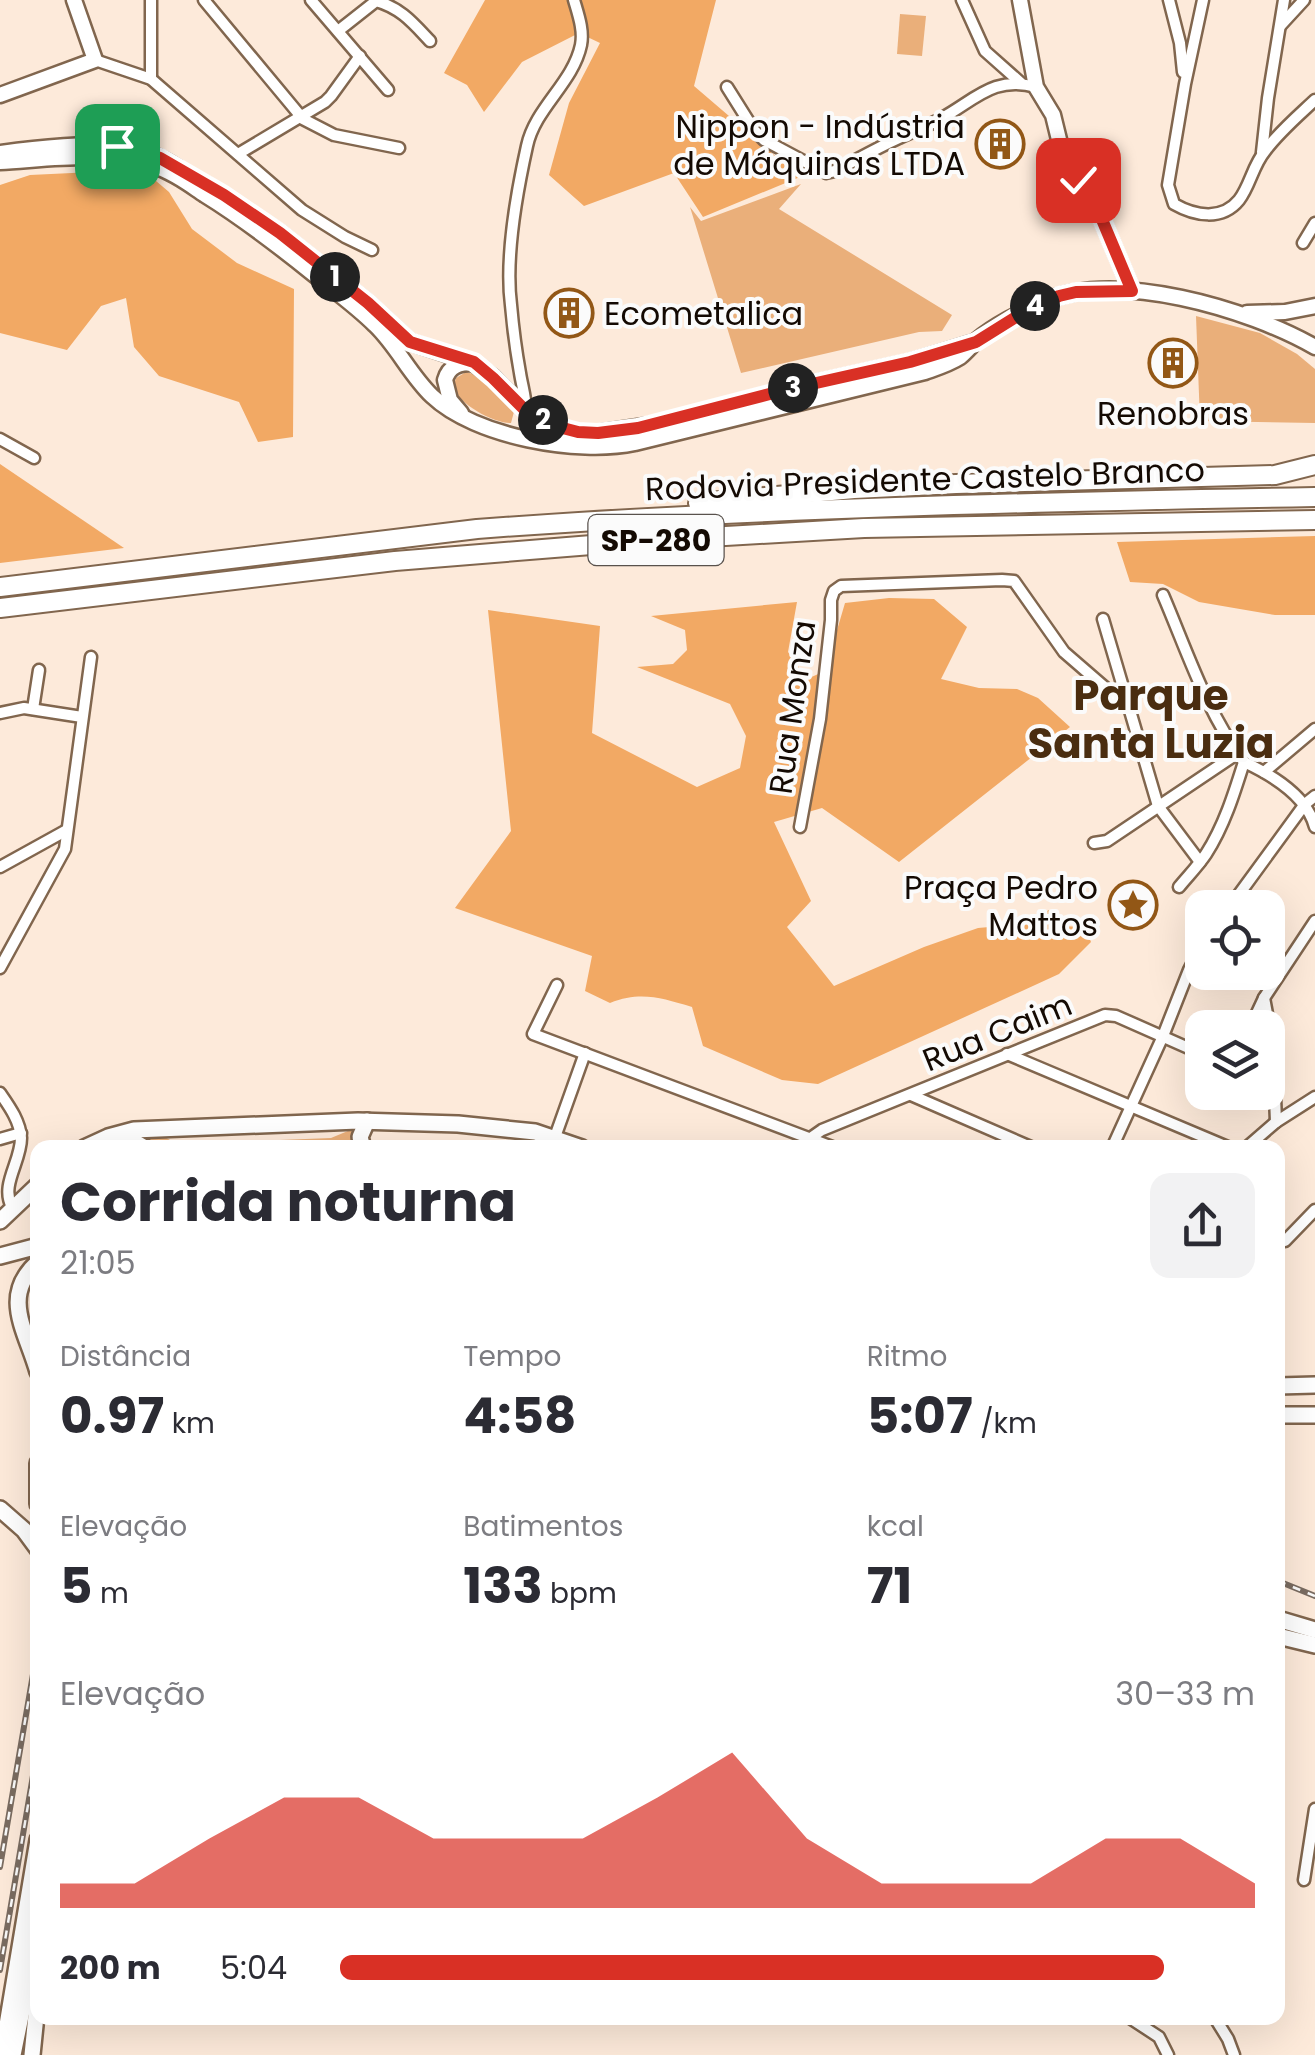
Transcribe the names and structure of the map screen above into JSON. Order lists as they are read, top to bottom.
{
  "streets": {
    "highway": ["Rodovia Presidente Castelo Branco", "SP-280"],
    "street": ["Rua Monza", "Rua Caim"]
  },
  "districts": ["Parque Santa Luzia"],
  "places": {
    "building": ["Nippon - Indústria de Máquinas LTDA", "Ecometalica", "Renobras"],
    "place": ["Praça Pedro Mattos"]
  },
  "page": {
    "pins": [
      "1",
      "4",
      "3",
      "2"
    ],
    "heading": ["Corrida noturna", "21:05"],
    "stats": [
      ["Distância", "0.97 km"],
      ["Tempo", "4:58"],
      ["Ritmo", "5:07 /km"],
      ["Elevação", "5 m"],
      ["Batimentos", "133 bpm"],
      ["kcal", "71"]
    ],
    "chart": ["Elevação", "30–33 m"],
    "list": [
      {
        "name": "200 m",
        "note": "5:04"
      }
    ]
  }
}
